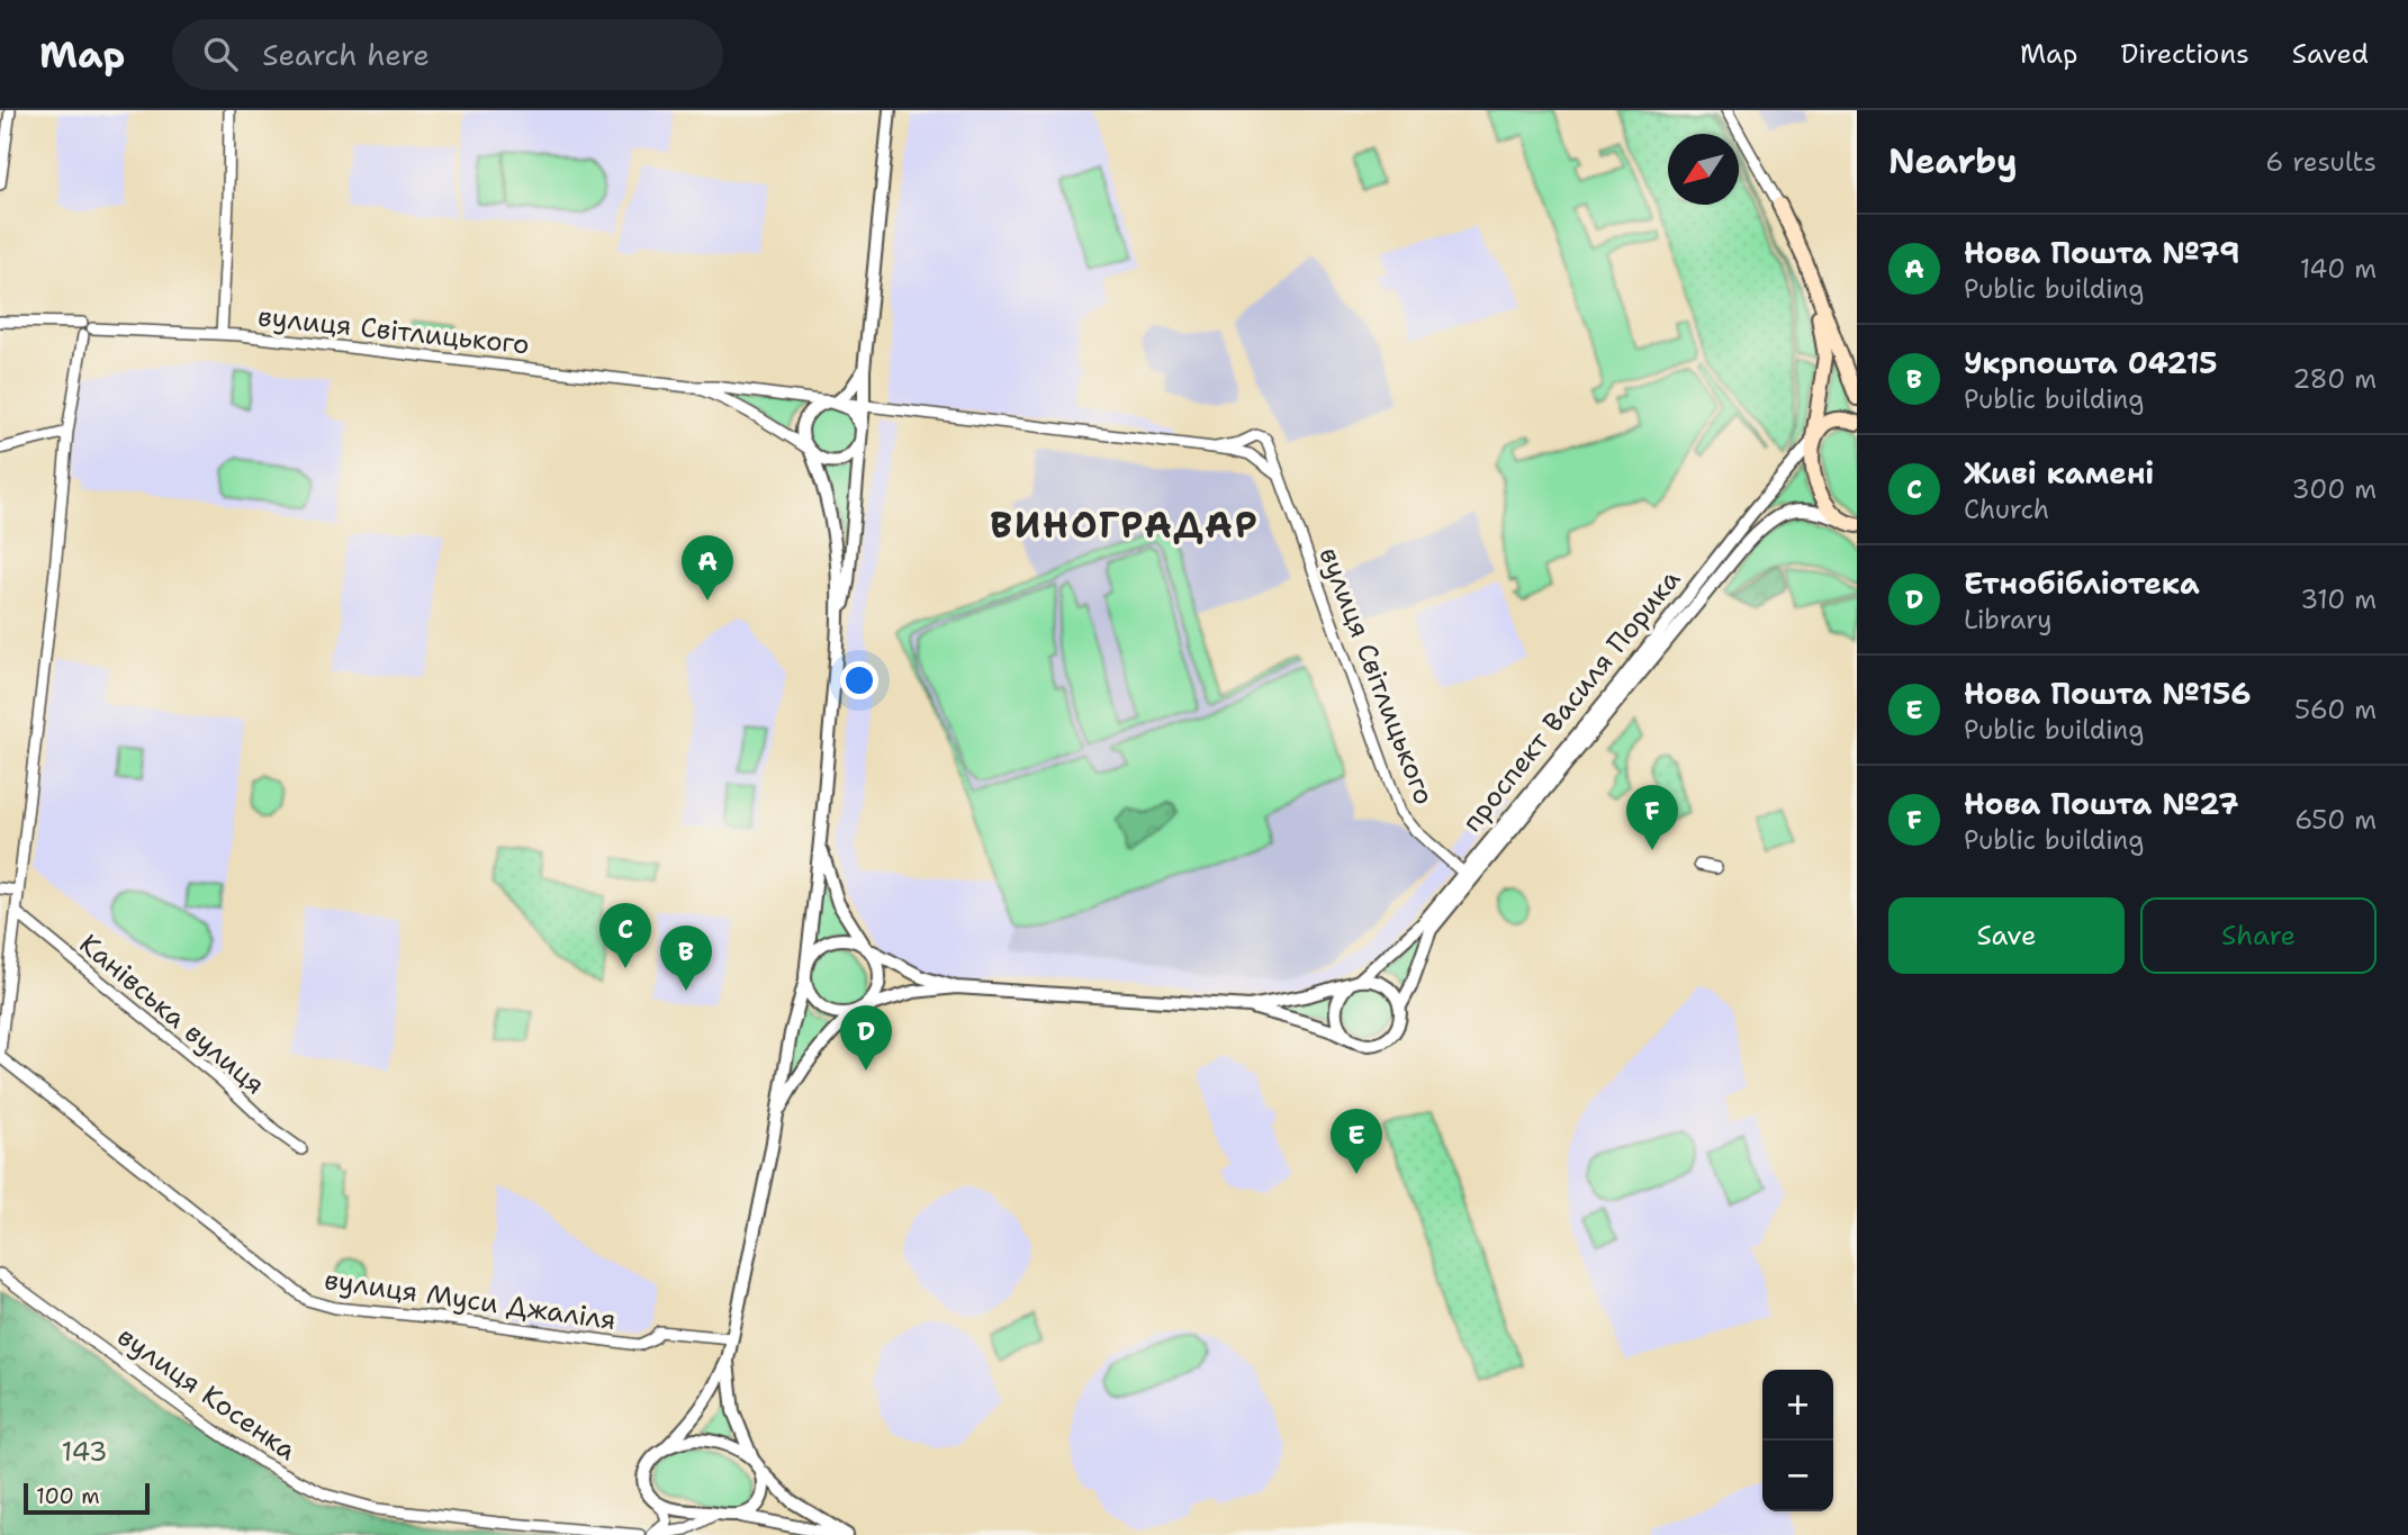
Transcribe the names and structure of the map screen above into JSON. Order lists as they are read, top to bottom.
{
  "streets": {
    "street": [
      "вулиця Світлицького",
      "проспект Василя Порика",
      "Канівська вулиця",
      "вулиця Муси Джаліля",
      "вулиця Косенка"
    ]
  },
  "crossings": [
    ["вулиця Світлицького", "проспект Василя Порика"]
  ],
  "districts": ["ВИНОГРАДАР"],
  "parks": ["143"],
  "scale_bar": "100 m",
  "north": "bottom left",
  "page": {
    "header": "Map",
    "search": "Search here",
    "nav": ["Map", "Directions", "Saved"],
    "heading": ["Nearby", "6 results"],
    "list": [
      {
        "mark": "A",
        "name": "Нова Пошта №79",
        "note": "Public building",
        "value": "140 m"
      },
      {
        "mark": "B",
        "name": "Укрпошта 04215",
        "note": "Public building",
        "value": "280 m"
      },
      {
        "mark": "C",
        "name": "Живі камені",
        "note": "Church",
        "value": "300 m"
      },
      {
        "mark": "D",
        "name": "Етнобібліотека",
        "note": "Library",
        "value": "310 m"
      },
      {
        "mark": "E",
        "name": "Нова Пошта №156",
        "note": "Public building",
        "value": "560 m"
      },
      {
        "mark": "F",
        "name": "Нова Пошта №27",
        "note": "Public building",
        "value": "650 m"
      }
    ],
    "pins": [
      "A",
      "F",
      "C",
      "B",
      "D",
      "E"
    ],
    "buttons": ["Save", "Share"],
    "map_buttons": ["+", "−"],
    "scale": "100 m"
  }
}
